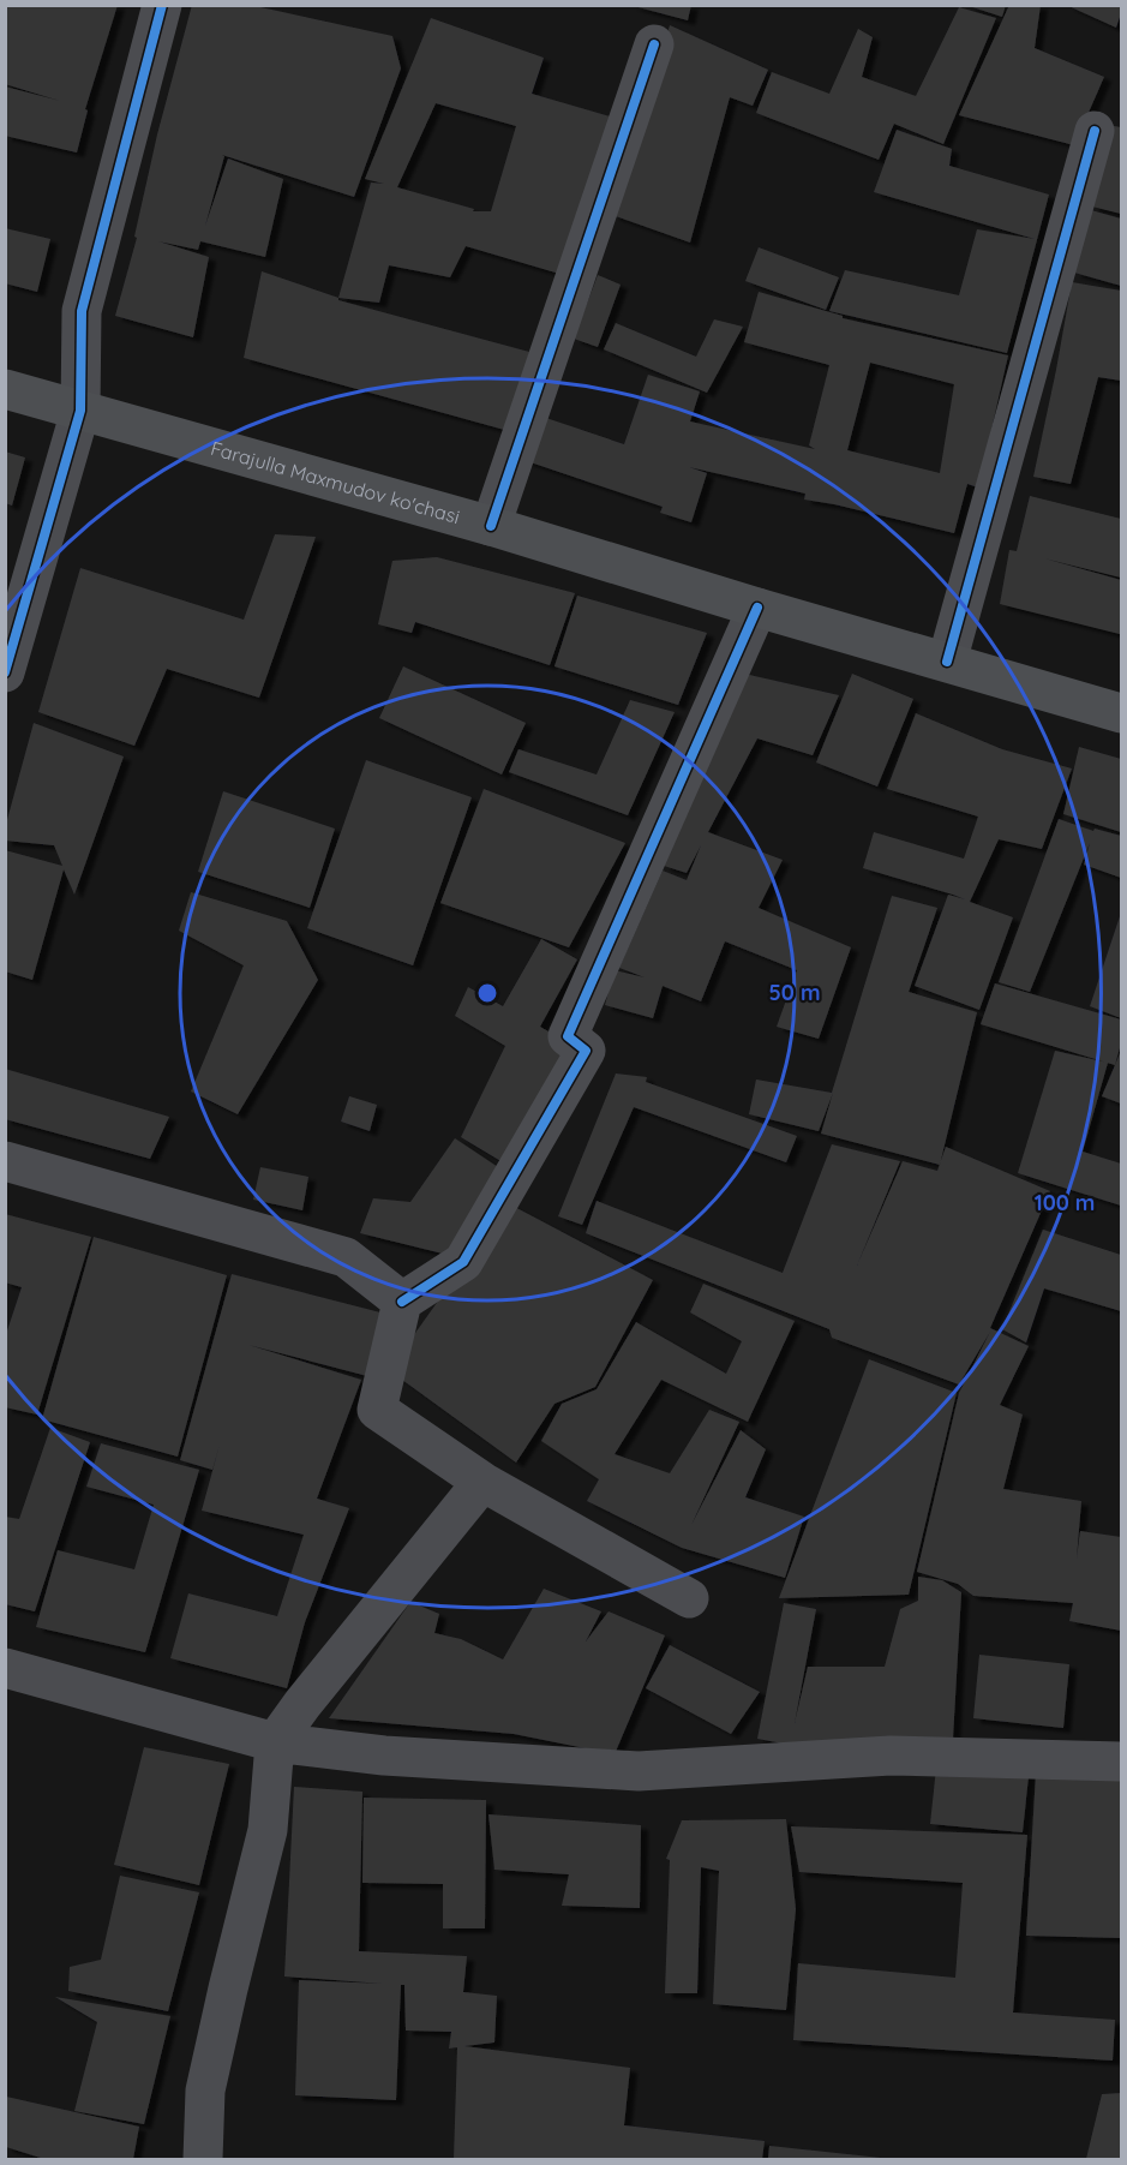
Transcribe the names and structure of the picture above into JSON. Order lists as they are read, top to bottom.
{
  "streets": {
    "main road": ["Farajulla Maxmudov ko'chasi"]
  },
  "rings": ["50 m", "100 m"]
}
